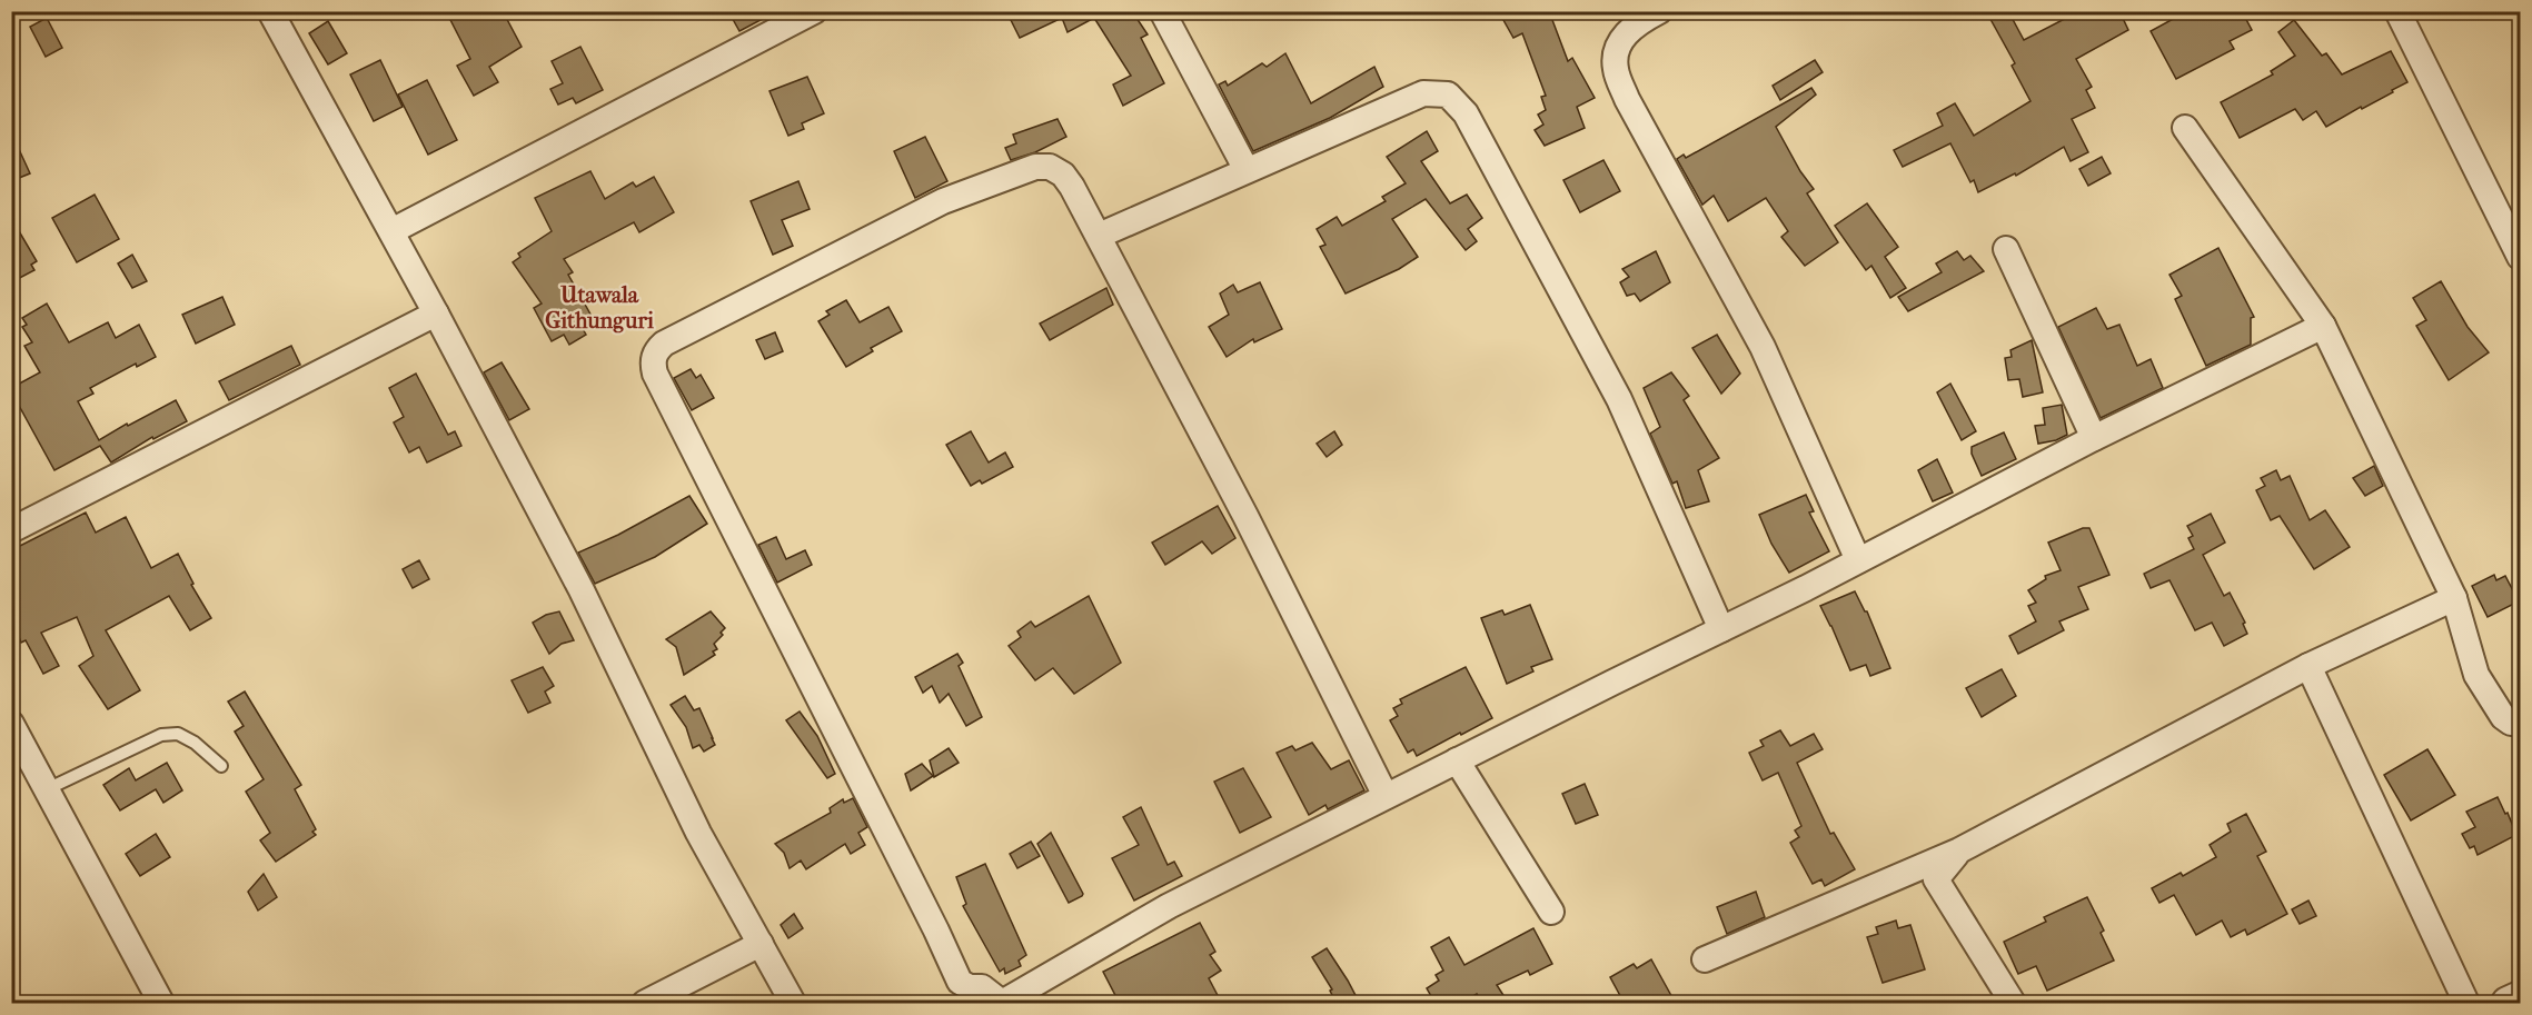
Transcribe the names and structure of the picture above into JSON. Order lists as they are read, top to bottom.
{
  "districts": ["Utawala Githunguri"]
}
